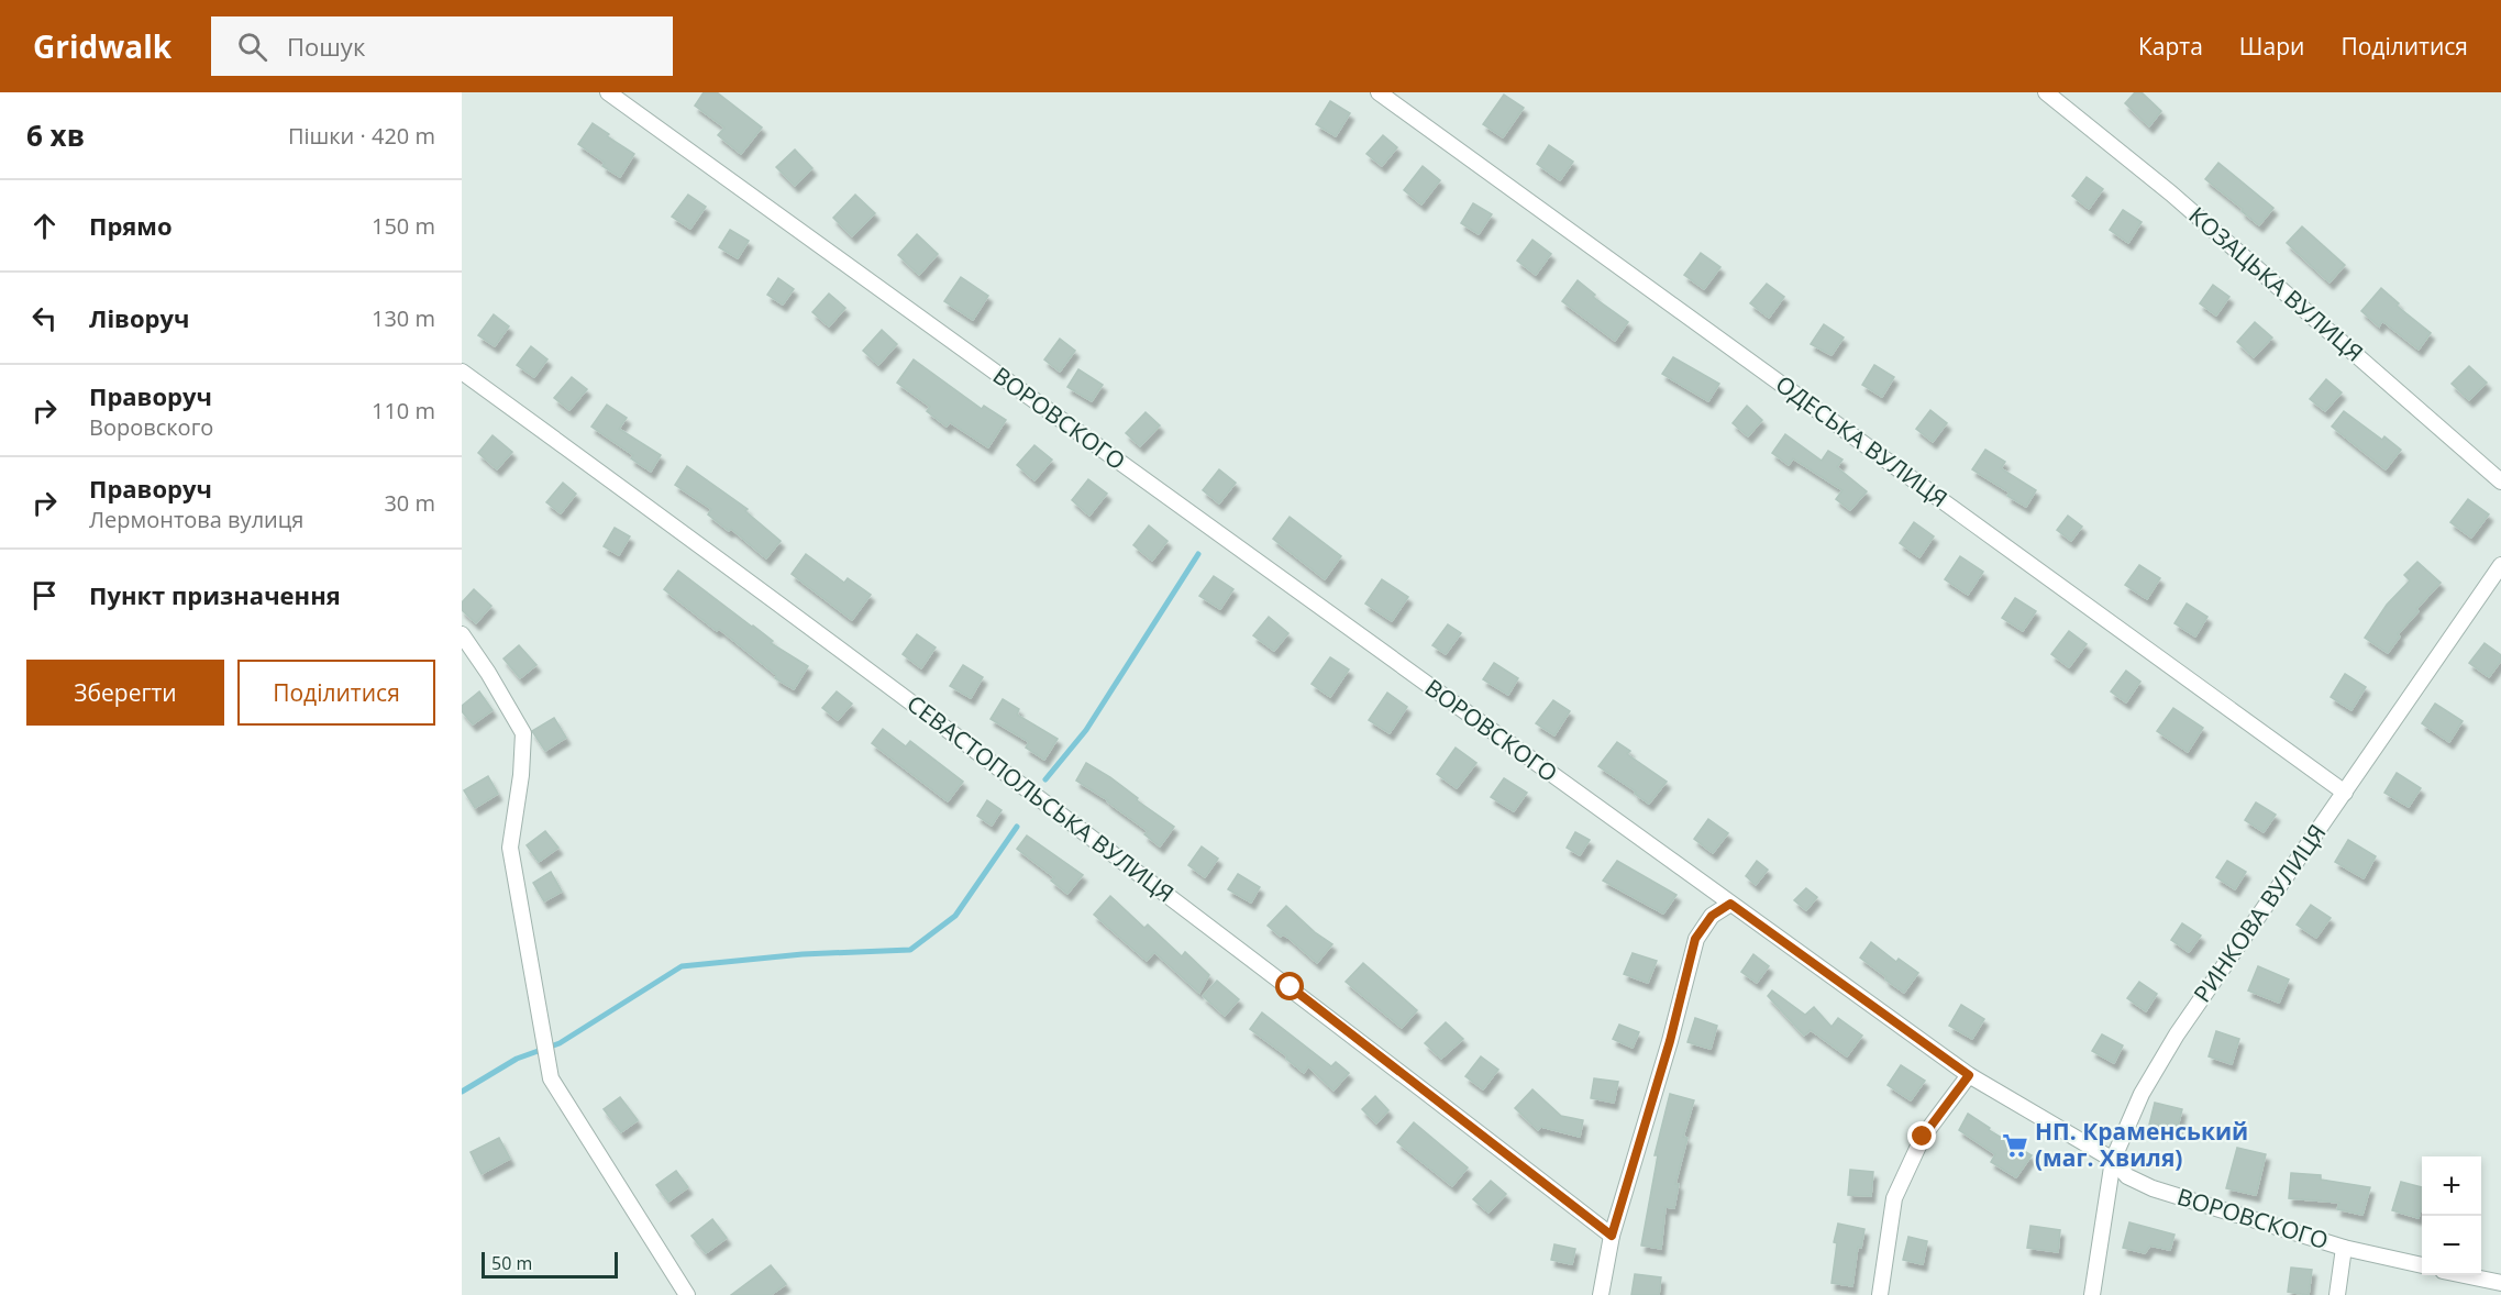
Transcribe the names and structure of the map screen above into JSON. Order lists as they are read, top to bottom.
{
  "streets": {
    "street": [
      "КОЗАЦЬКА ВУЛИЦЯ",
      "ВОРОВСКОГО",
      "ОДЕСЬКА ВУЛИЦЯ",
      "СЕВАСТОПОЛЬСЬКА ВУЛИЦЯ",
      "РИНКОВА ВУЛИЦЯ"
    ]
  },
  "crossings": [
    ["ВОРОВСКОГО", "РИНКОВА ВУЛИЦЯ"],
    ["ОДЕСЬКА ВУЛИЦЯ", "РИНКОВА ВУЛИЦЯ"]
  ],
  "places": {
    "supermarket": ["НП. Краменський (маг. Хвиля)"]
  },
  "scale_bar": "50 m",
  "page": {
    "header": "Gridwalk",
    "search": "Пошук",
    "nav": ["Карта", "Шари", "Поділитися"],
    "heading": ["6 хв", "Пішки · 420 m"],
    "list": [
      ["Прямо", "150 m"],
      ["Ліворуч", "130 m"],
      ["Праворуч", "Воровского", "110 m"],
      ["Праворуч", "Лермонтова вулиця", "30 m"],
      "Пункт призначення"
    ],
    "buttons": ["Зберегти", "Поділитися"],
    "map_buttons": ["+", "−"],
    "scale": "50 m"
  }
}
